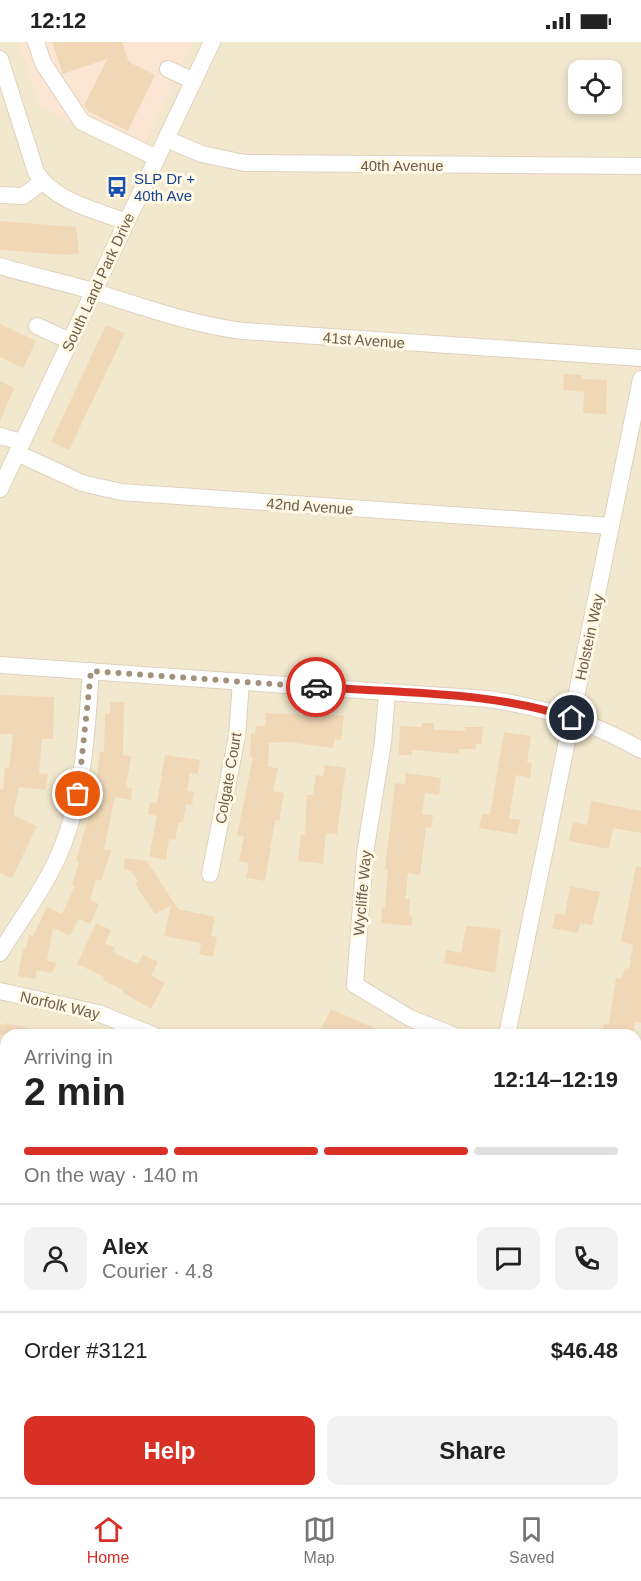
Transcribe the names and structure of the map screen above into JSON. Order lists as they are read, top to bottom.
{
  "streets": {
    "street": [
      "40th Avenue",
      "South Land Park Drive",
      "41st Avenue",
      "42nd Avenue",
      "Holstein Way",
      "Colgate Court",
      "Wycliffe Way",
      "Norfolk Way"
    ]
  },
  "crossings": [
    ["40th Avenue", "South Land Park Drive"],
    ["South Land Park Drive", "41st Avenue"],
    ["South Land Park Drive", "42nd Avenue"],
    ["42nd Avenue", "Holstein Way"]
  ],
  "places": {
    "bus stop": ["SLP Dr + 40th Ave"]
  },
  "page": {
    "status": "12:12",
    "heading": ["2 min", "Arriving in", "12:14–12:19"],
    "panel": [
      "Alex",
      "Courier · 4.8",
      "Order #3121",
      "$46.48"
    ],
    "bar": "On the way · 140 m",
    "buttons": ["Help", "Share"],
    "tabs": ["Home", "Map", "Saved"]
  }
}
